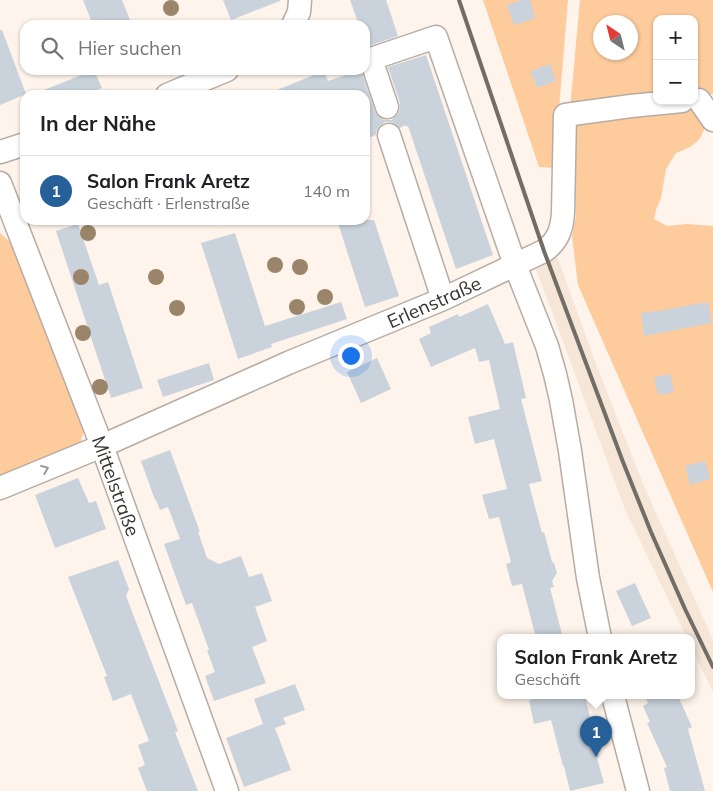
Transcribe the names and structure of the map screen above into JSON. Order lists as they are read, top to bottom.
{
  "streets": {
    "street": ["Erlenstraße", "Mittelstraße"]
  },
  "crossings": [
    ["Erlenstraße", "Mittelstraße"]
  ],
  "north": "top left",
  "page": {
    "map_buttons": ["+", "−"],
    "search": "Hier suchen",
    "heading": "In der Nähe",
    "list": [
      {
        "mark": "1",
        "name": "Salon Frank Aretz",
        "note": "Geschäft · Erlenstraße",
        "value": "140 m"
      }
    ],
    "popup": ["Salon Frank Aretz", "Geschäft"],
    "pins": "1"
  }
}
